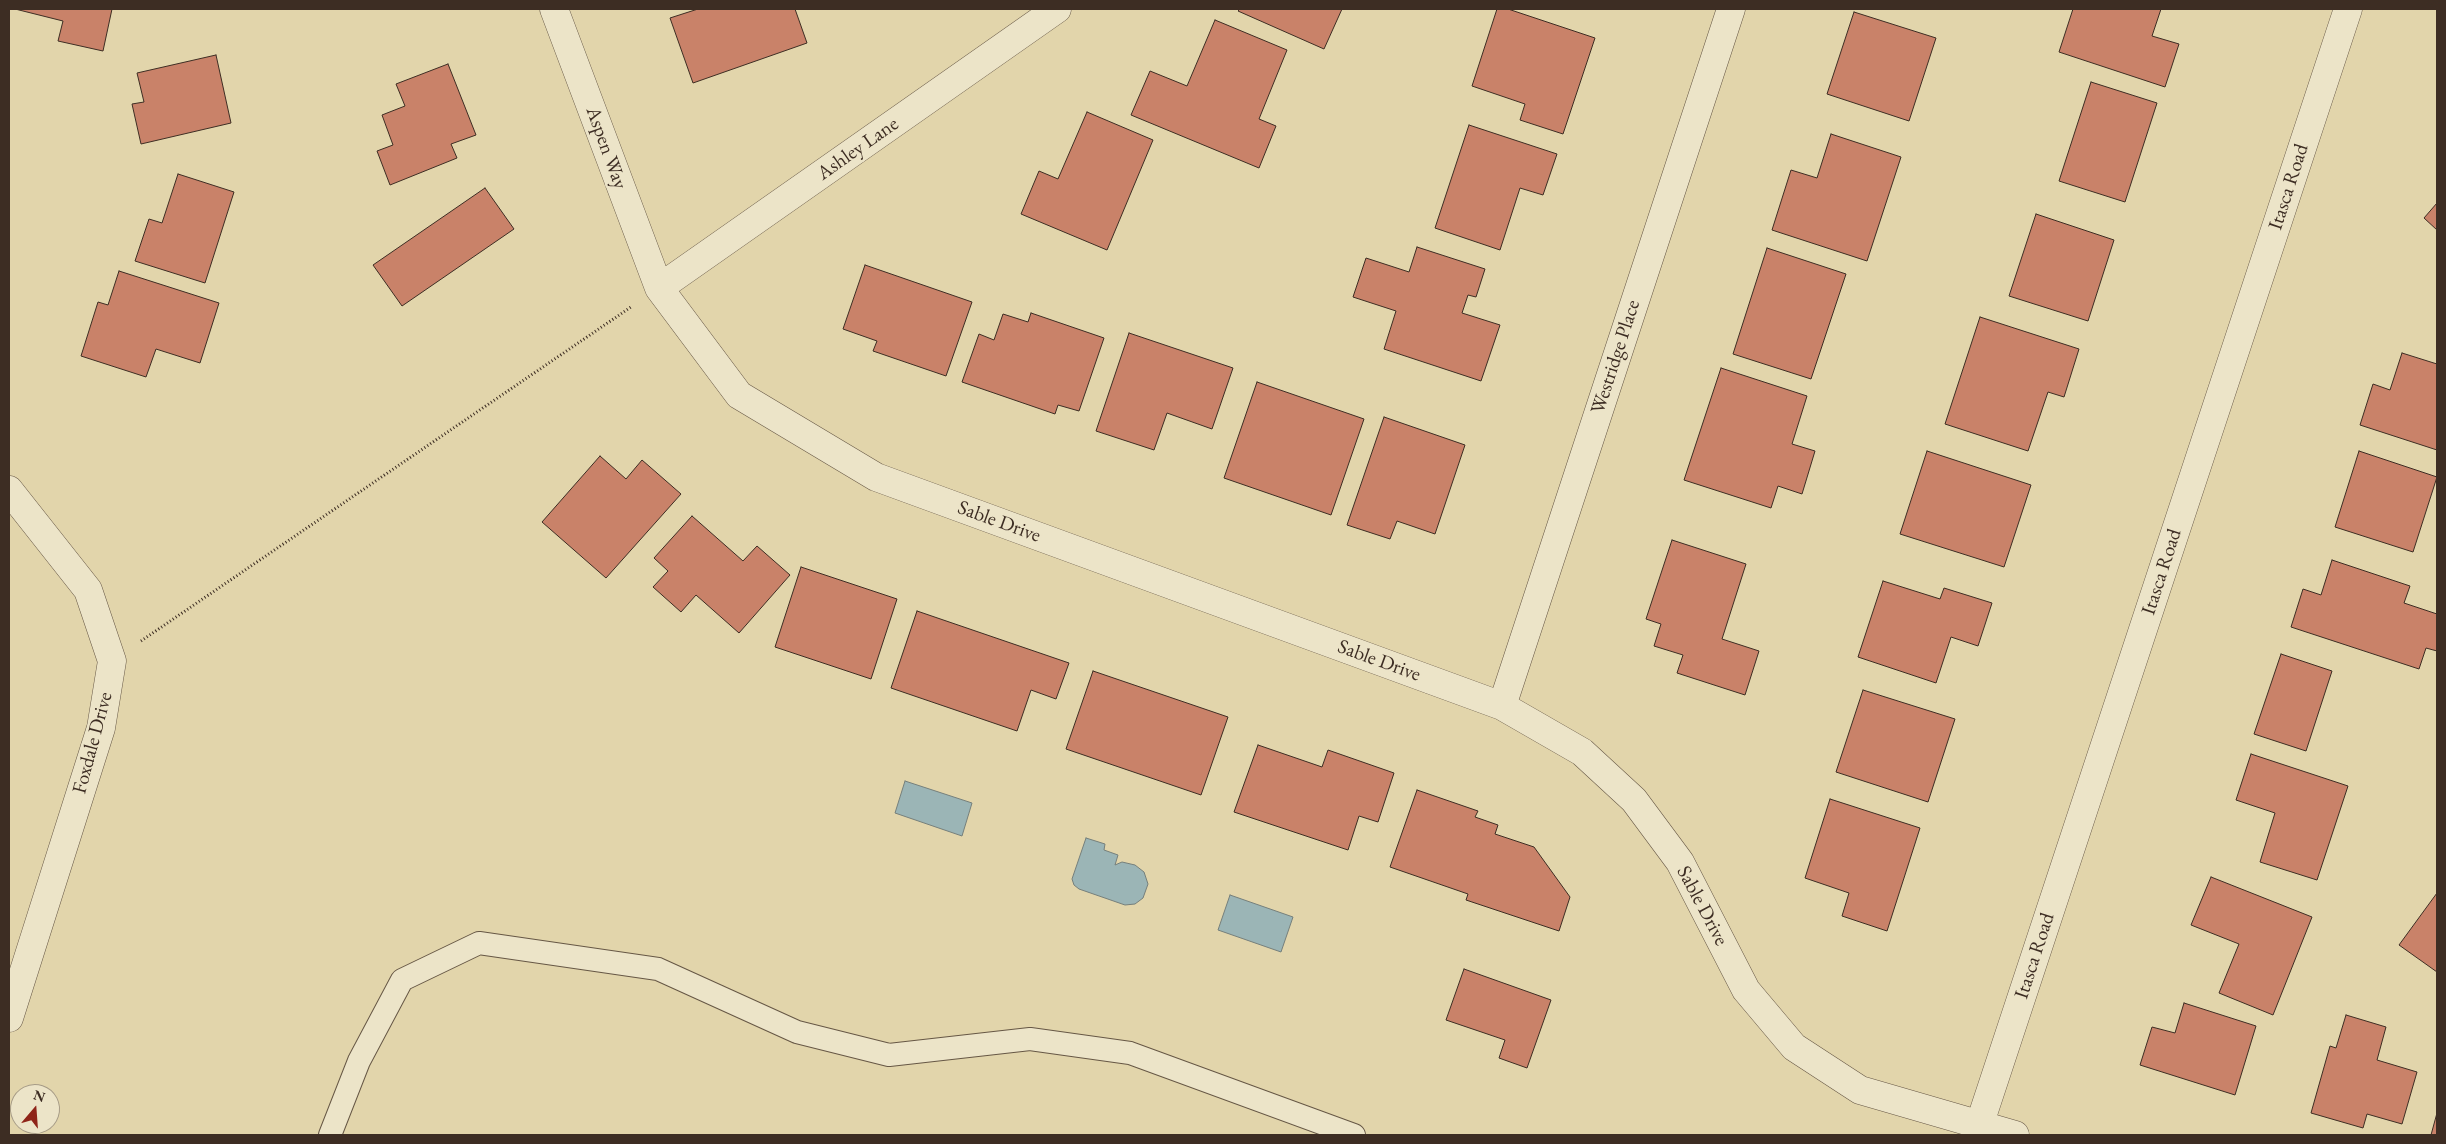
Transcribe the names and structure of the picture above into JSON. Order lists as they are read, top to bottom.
{
  "streets": {
    "street": [
      "Aspen Way",
      "Ashley Lane",
      "Itasca Road",
      "Westridge Place",
      "Sable Drive",
      "Foxdale Drive"
    ]
  },
  "crossings": [
    ["Aspen Way", "Ashley Lane"],
    ["Aspen Way", "Sable Drive"],
    ["Ashley Lane", "Sable Drive"],
    ["Itasca Road", "Sable Drive"],
    ["Westridge Place", "Sable Drive"]
  ],
  "north": "top"
}
